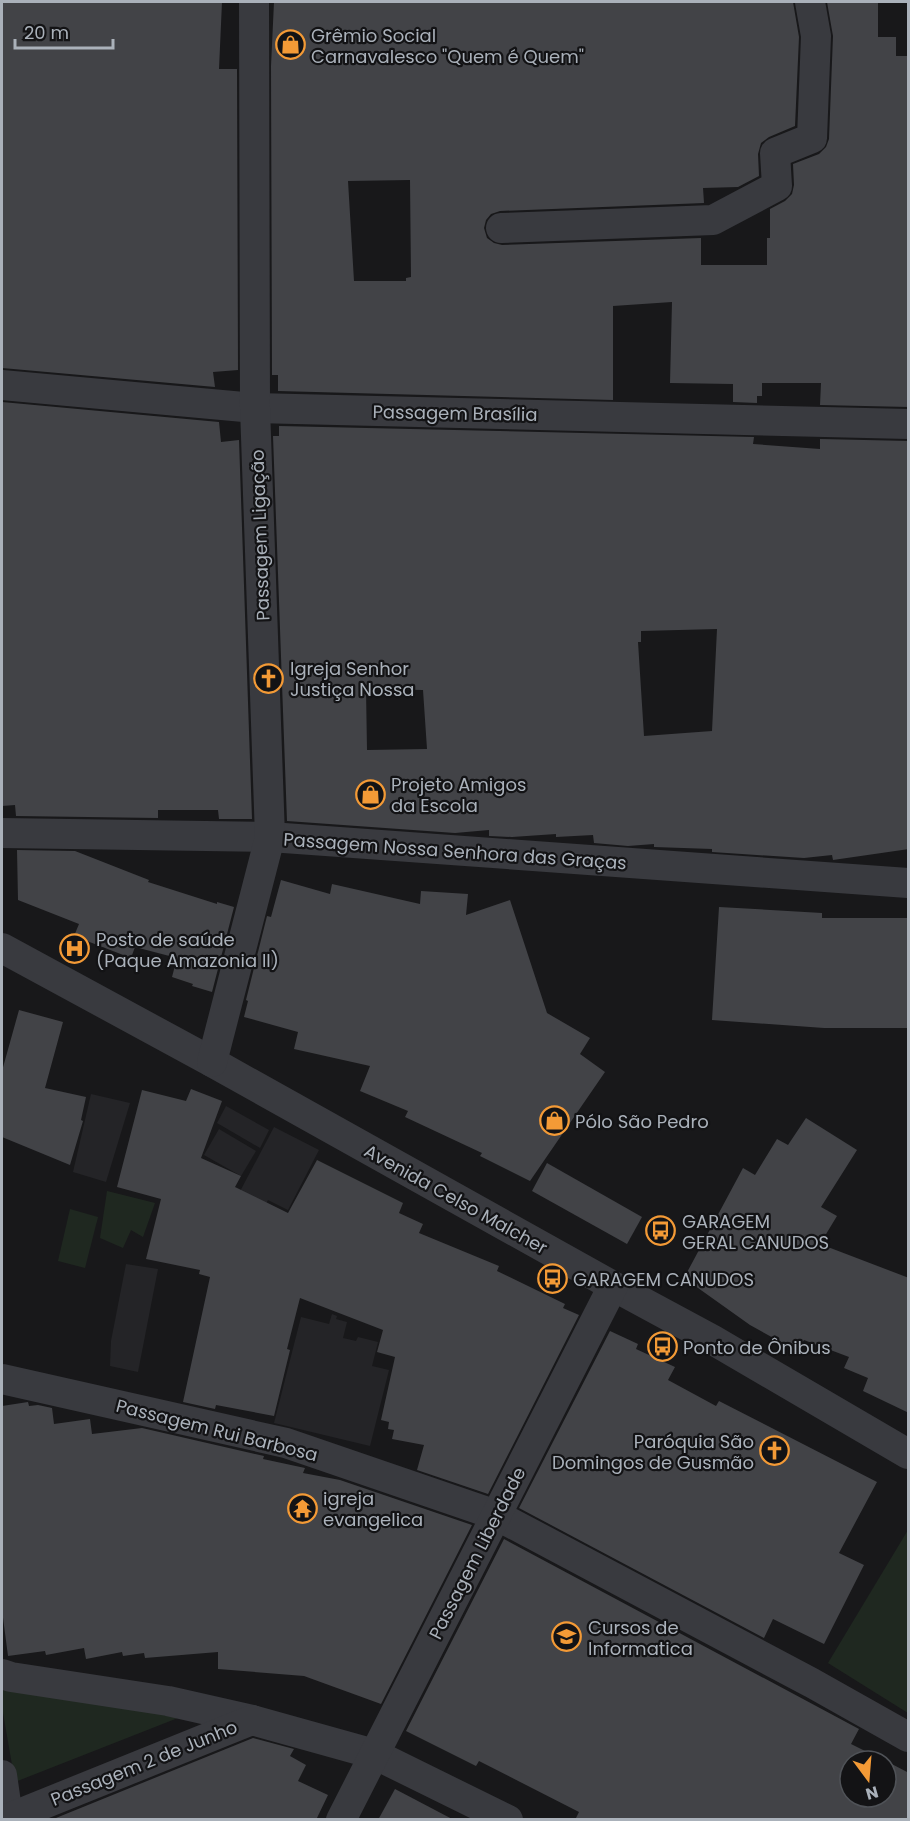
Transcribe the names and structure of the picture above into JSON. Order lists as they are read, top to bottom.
{
  "streets": {
    "street": [
      "Passagem Brasília",
      "Passagem Ligação",
      "Passagem Nossa Senhora das Graças",
      "Avenida Celso Malcher",
      "Passagem Rui Barbosa",
      "Passagem Liberdade",
      "Passagem 2 de Junho"
    ]
  },
  "crossings": [
    ["Passagem Brasília", "Passagem Ligação"],
    ["Passagem Ligação", "Passagem Nossa Senhora das Graças"],
    ["Passagem Ligação", "Avenida Celso Malcher"],
    ["Avenida Celso Malcher", "Passagem Liberdade"],
    ["Passagem Rui Barbosa", "Passagem Liberdade"],
    ["Passagem Liberdade", "Passagem 2 de Junho"]
  ],
  "places": {
    "shop": ["Grêmio Social Carnavalesco \"Quem é Quem\"", "Projeto Amigos da Escola", "Pólo São Pedro"],
    "church": ["Igreja Senhor Justiça Nossa", "Paróquia São Domingos de Gusmão"],
    "hospital": ["Posto de saúde (Paque Amazonia ll)"],
    "bus stop": ["GARAGEM GERAL CANUDOS", "GARAGEM CANUDOS", "Ponto de Ônibus"],
    "temple": ["igreja evangelica"],
    "school or university": ["Cursos de Informatica"]
  },
  "scale_bar": "20 m",
  "north": "bottom"
}
